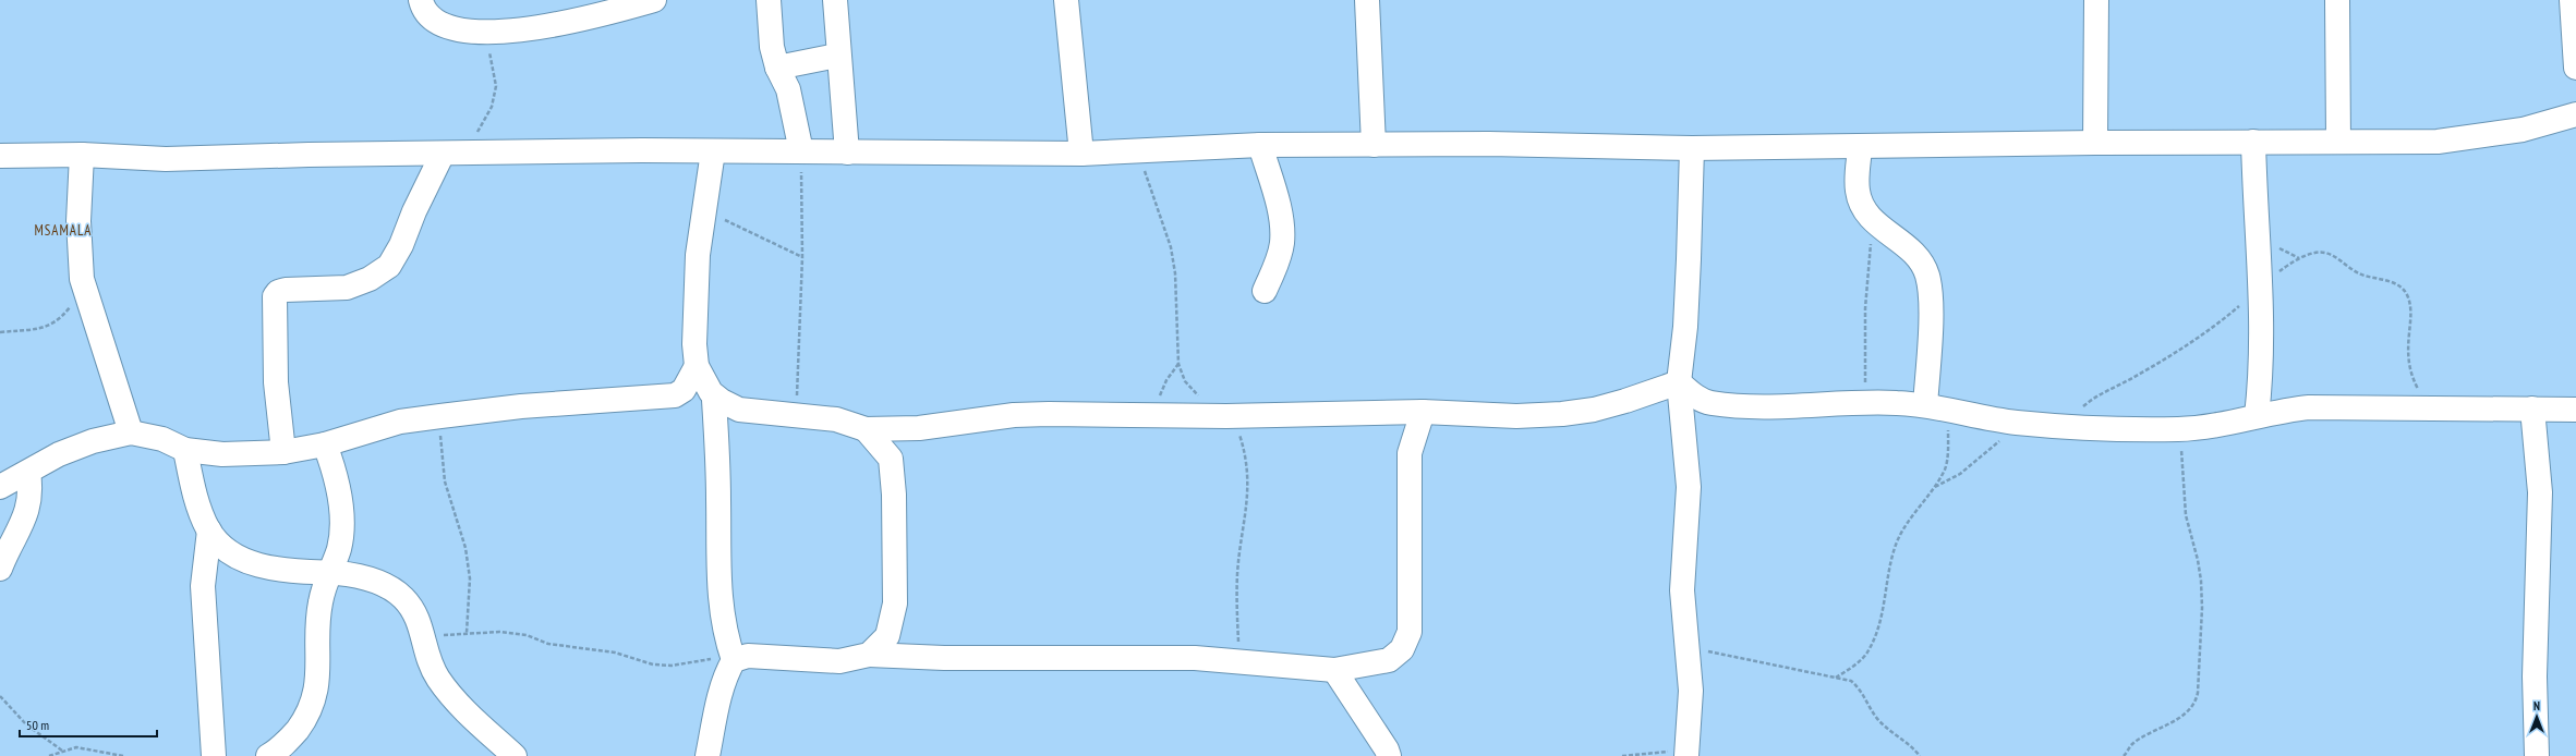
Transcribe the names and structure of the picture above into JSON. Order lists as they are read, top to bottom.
{
  "districts": ["MSAMALA"],
  "scale_bar": "50 m",
  "north": "top"
}
